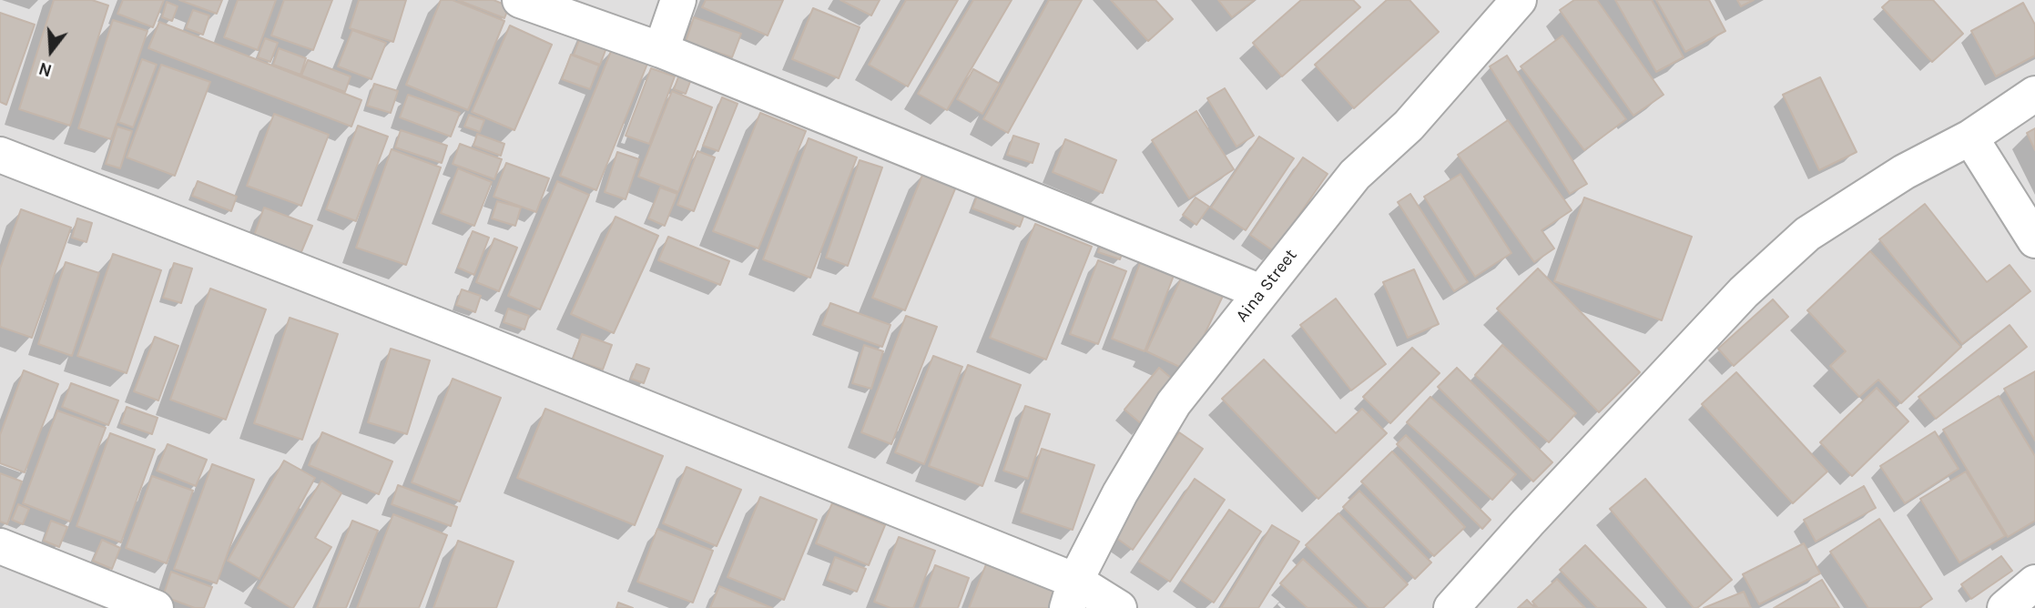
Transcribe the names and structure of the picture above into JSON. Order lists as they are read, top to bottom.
{
  "streets": {
    "street": ["Aina Street"]
  },
  "north": "bottom"
}
